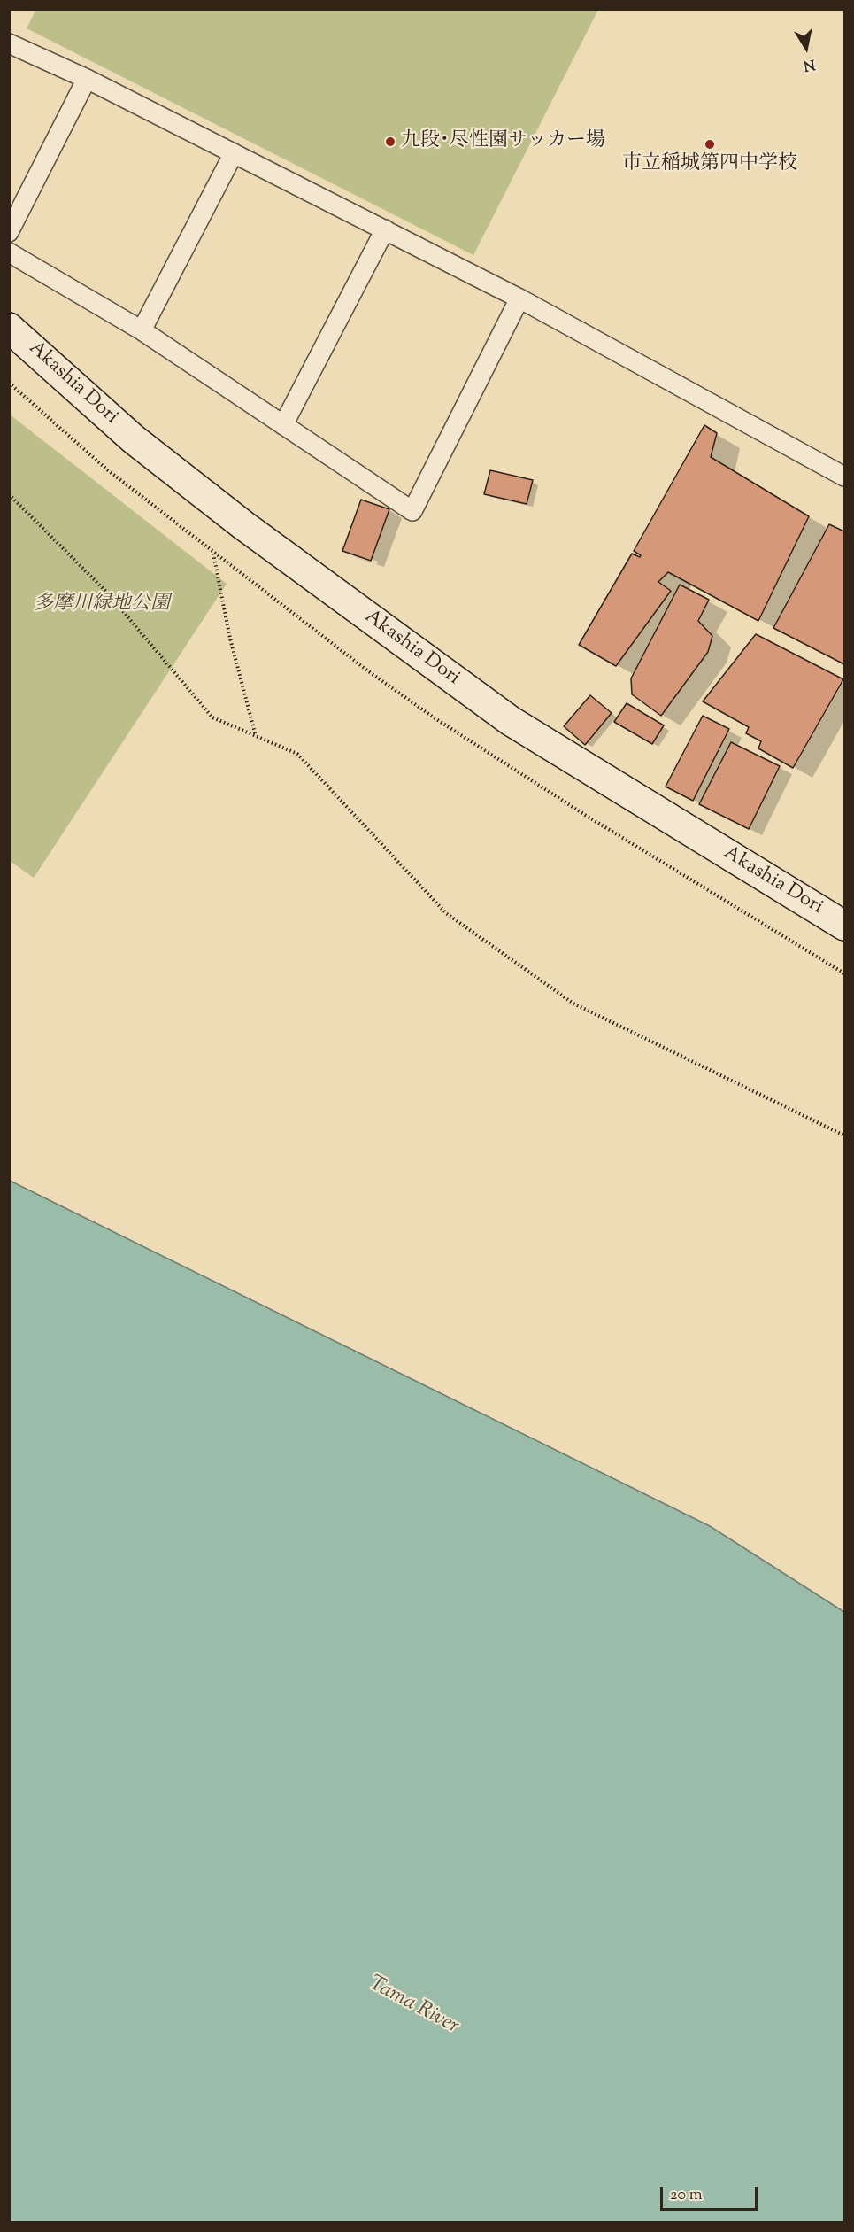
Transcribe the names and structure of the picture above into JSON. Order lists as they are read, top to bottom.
{
  "streets": {
    "street": ["Akashia Dori"]
  },
  "water": ["Tama River"],
  "parks": ["多摩川緑地公園"],
  "places": ["九段･尽性園サッカー場", "市立稲城第四中学校"],
  "scale_bar": "20 m",
  "north": "bottom"
}
